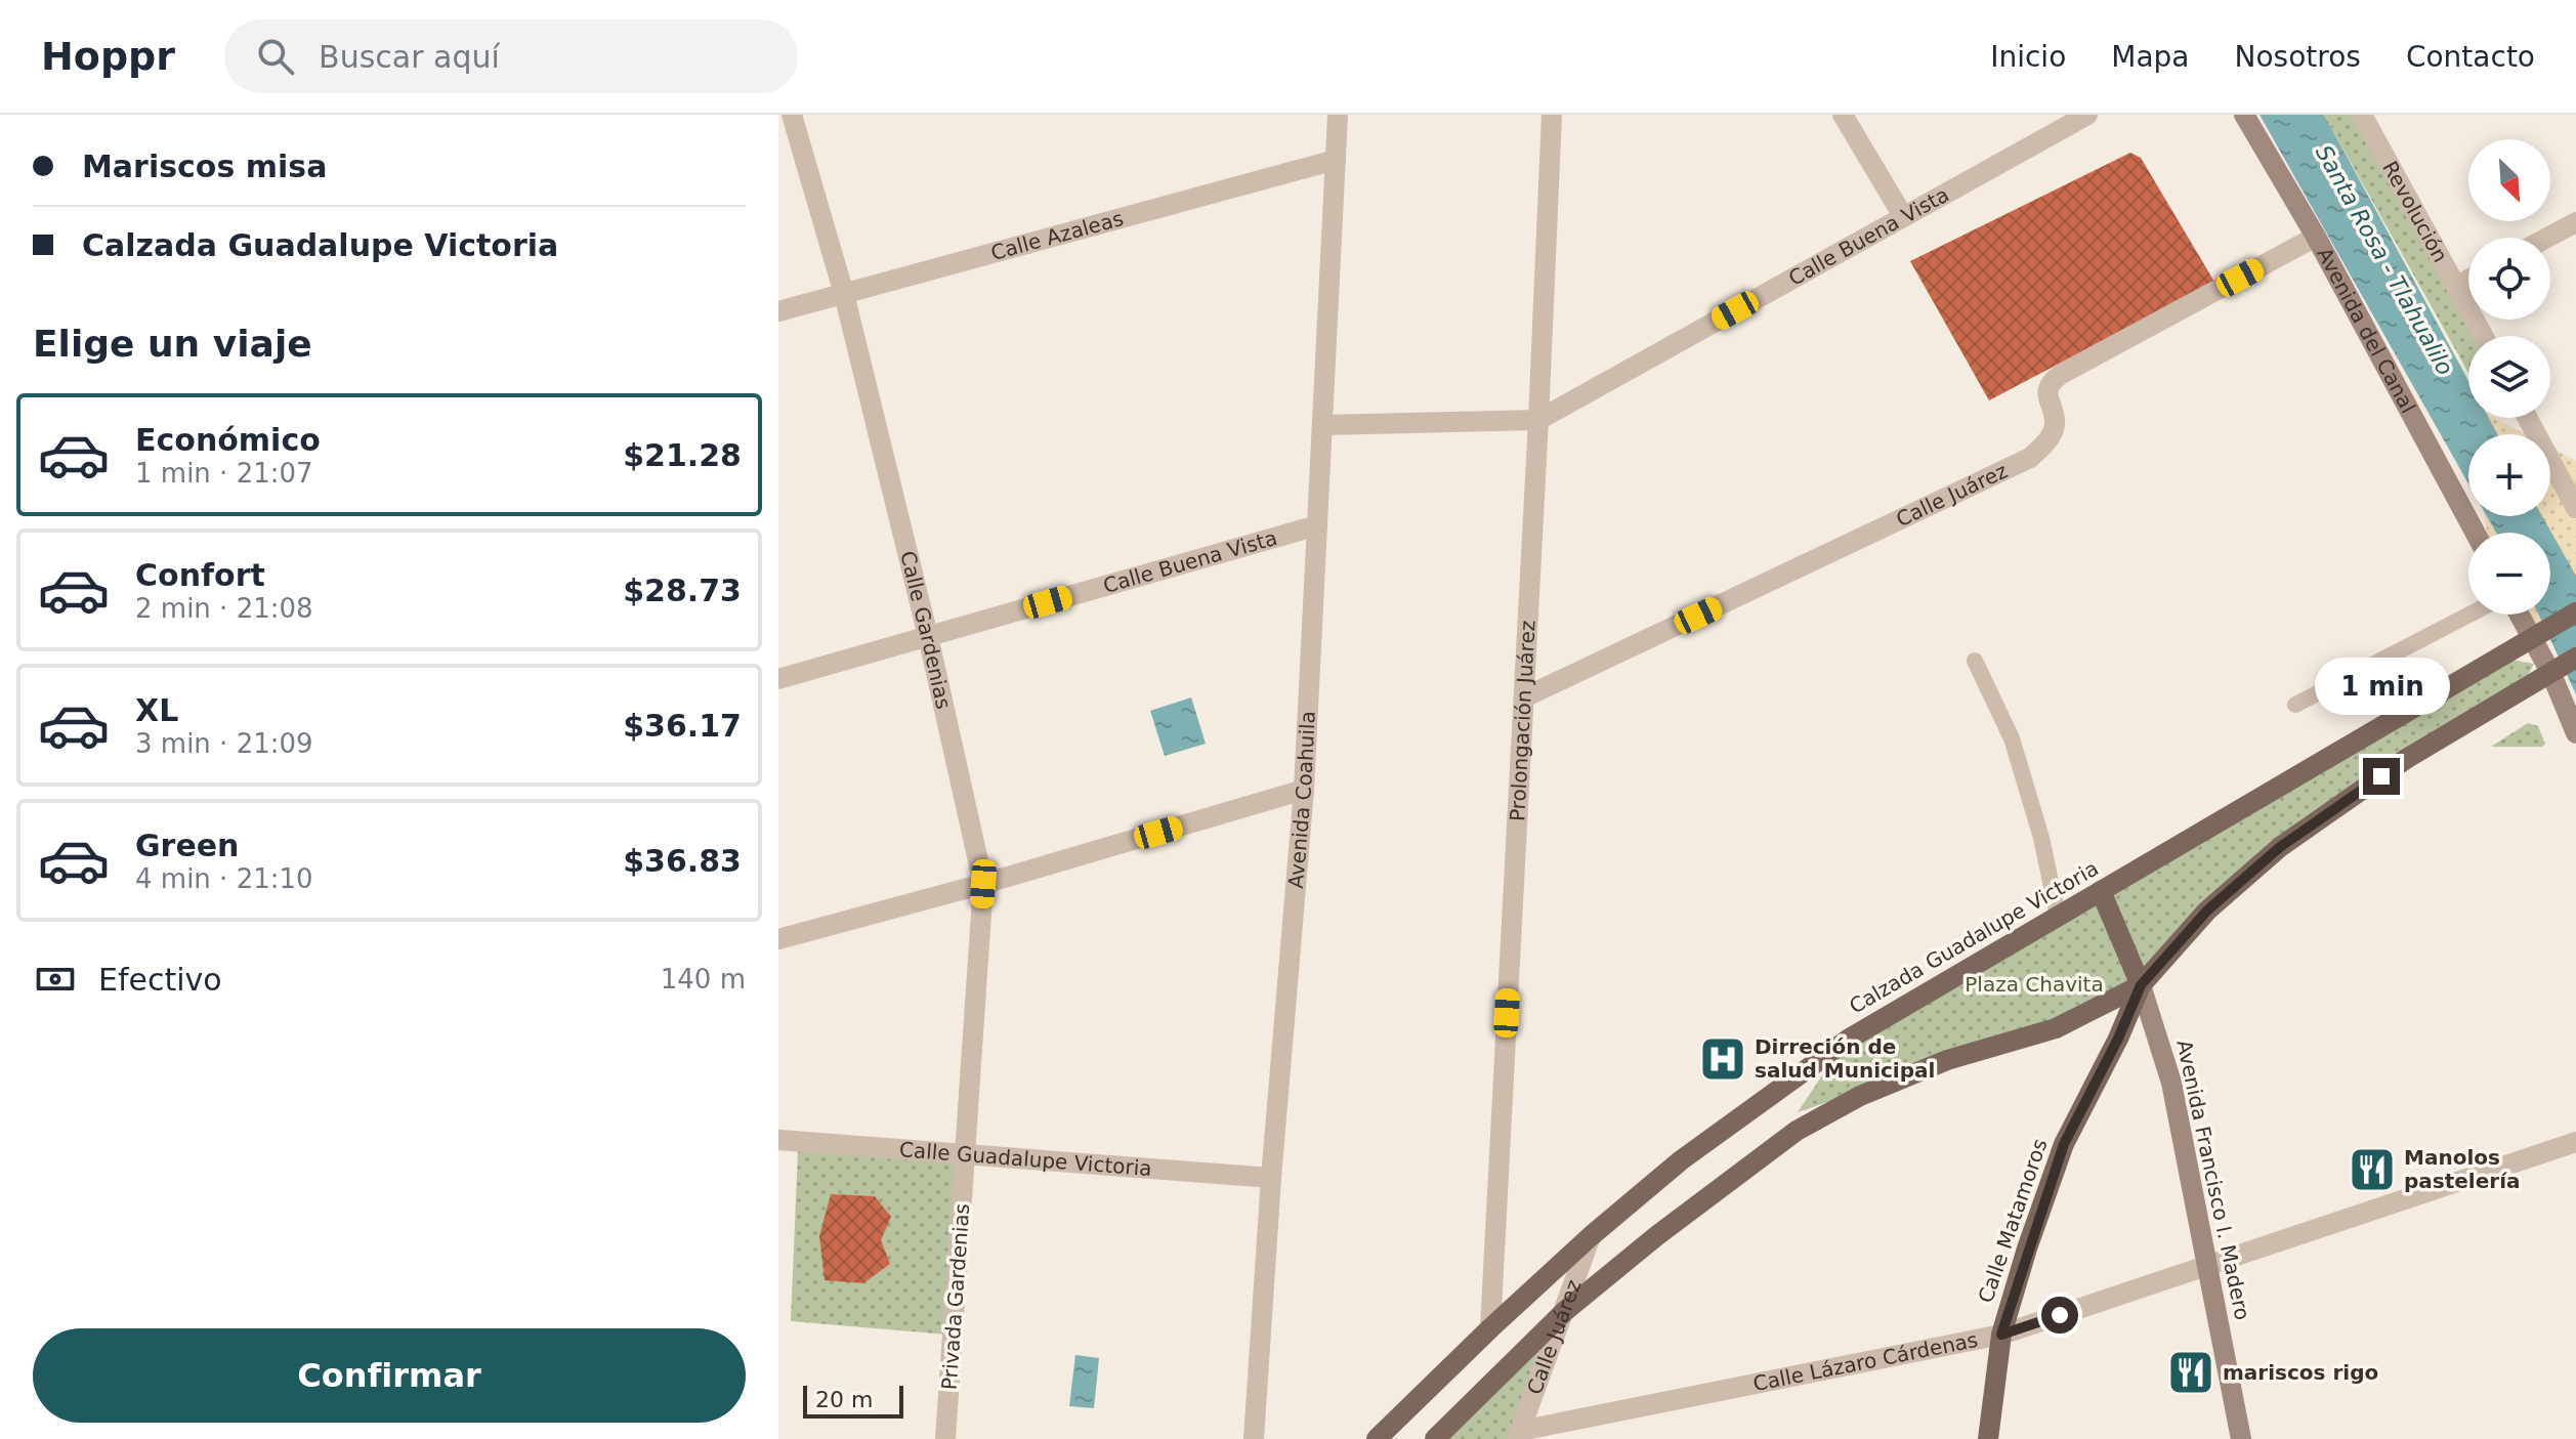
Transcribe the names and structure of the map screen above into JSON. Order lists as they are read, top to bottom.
{
  "streets": {
    "main road": [
      "Avenida del Canal",
      "Calzada Guadalupe Victoria",
      "Avenida Francisco I. Madero",
      "Calle Matamoros"
    ],
    "street": [
      "Revolución",
      "Calle Azaleas",
      "Calle Buena Vista",
      "Calle Juárez",
      "Calle Gardenias",
      "Prolongación Juárez",
      "Avenida Coahuila",
      "Calle Guadalupe Victoria",
      "Privada Gardenias",
      "Calle Lázaro Cárdenas"
    ]
  },
  "crossings": [
    ["Calle Azaleas", "Calle Gardenias"],
    ["Calle Azaleas", "Avenida Coahuila"],
    ["Calle Buena Vista", "Calle Gardenias"],
    ["Calle Buena Vista", "Prolongación Juárez"],
    ["Calle Buena Vista", "Avenida Coahuila"],
    ["Avenida del Canal", "Calle Juárez"],
    ["Calle Juárez", "Prolongación Juárez"],
    ["Calle Juárez", "Calzada Guadalupe Victoria"],
    ["Calle Juárez", "Calle Lázaro Cárdenas"],
    ["Calle Gardenias", "Calle Guadalupe Victoria"],
    ["Calle Gardenias", "Privada Gardenias"],
    ["Prolongación Juárez", "Calzada Guadalupe Victoria"],
    ["Avenida Coahuila", "Calle Guadalupe Victoria"],
    ["Calzada Guadalupe Victoria", "Avenida Francisco I. Madero"],
    ["Calle Guadalupe Victoria", "Privada Gardenias"],
    ["Avenida Francisco I. Madero", "Calle Matamoros"],
    ["Avenida Francisco I. Madero", "Calle Lázaro Cárdenas"],
    ["Calle Matamoros", "Calle Lázaro Cárdenas"]
  ],
  "water": ["Santa Rosa - Tlahualilo"],
  "parks": ["Plaza Chavita"],
  "places": {
    "hospital": ["Dirreción de salud Municipal"],
    "restaurant": ["Manolos pastelería", "mariscos rigo"]
  },
  "scale_bar": "20 m",
  "north": "bottom right",
  "page": {
    "header": "Hoppr",
    "search": "Buscar aquí",
    "nav": [
      "Inicio",
      "Mapa",
      "Nosotros",
      "Contacto"
    ],
    "banner": ["Mariscos misa", "Calzada Guadalupe Victoria"],
    "map_buttons": ["+", "−"],
    "heading": "Elige un viaje",
    "list": [
      {
        "name": "Económico",
        "note": "1 min · 21:07",
        "value": "$21.28"
      },
      {
        "name": "Confort",
        "note": "2 min · 21:08",
        "value": "$28.73"
      },
      {
        "name": "XL",
        "note": "3 min · 21:09",
        "value": "$36.17"
      },
      {
        "name": "Green",
        "note": "4 min · 21:10",
        "value": "$36.83"
      }
    ],
    "bubble": "1 min",
    "pay": ["Efectivo", "140 m"],
    "buttons": "Confirmar",
    "scale": "20 m"
  }
}
